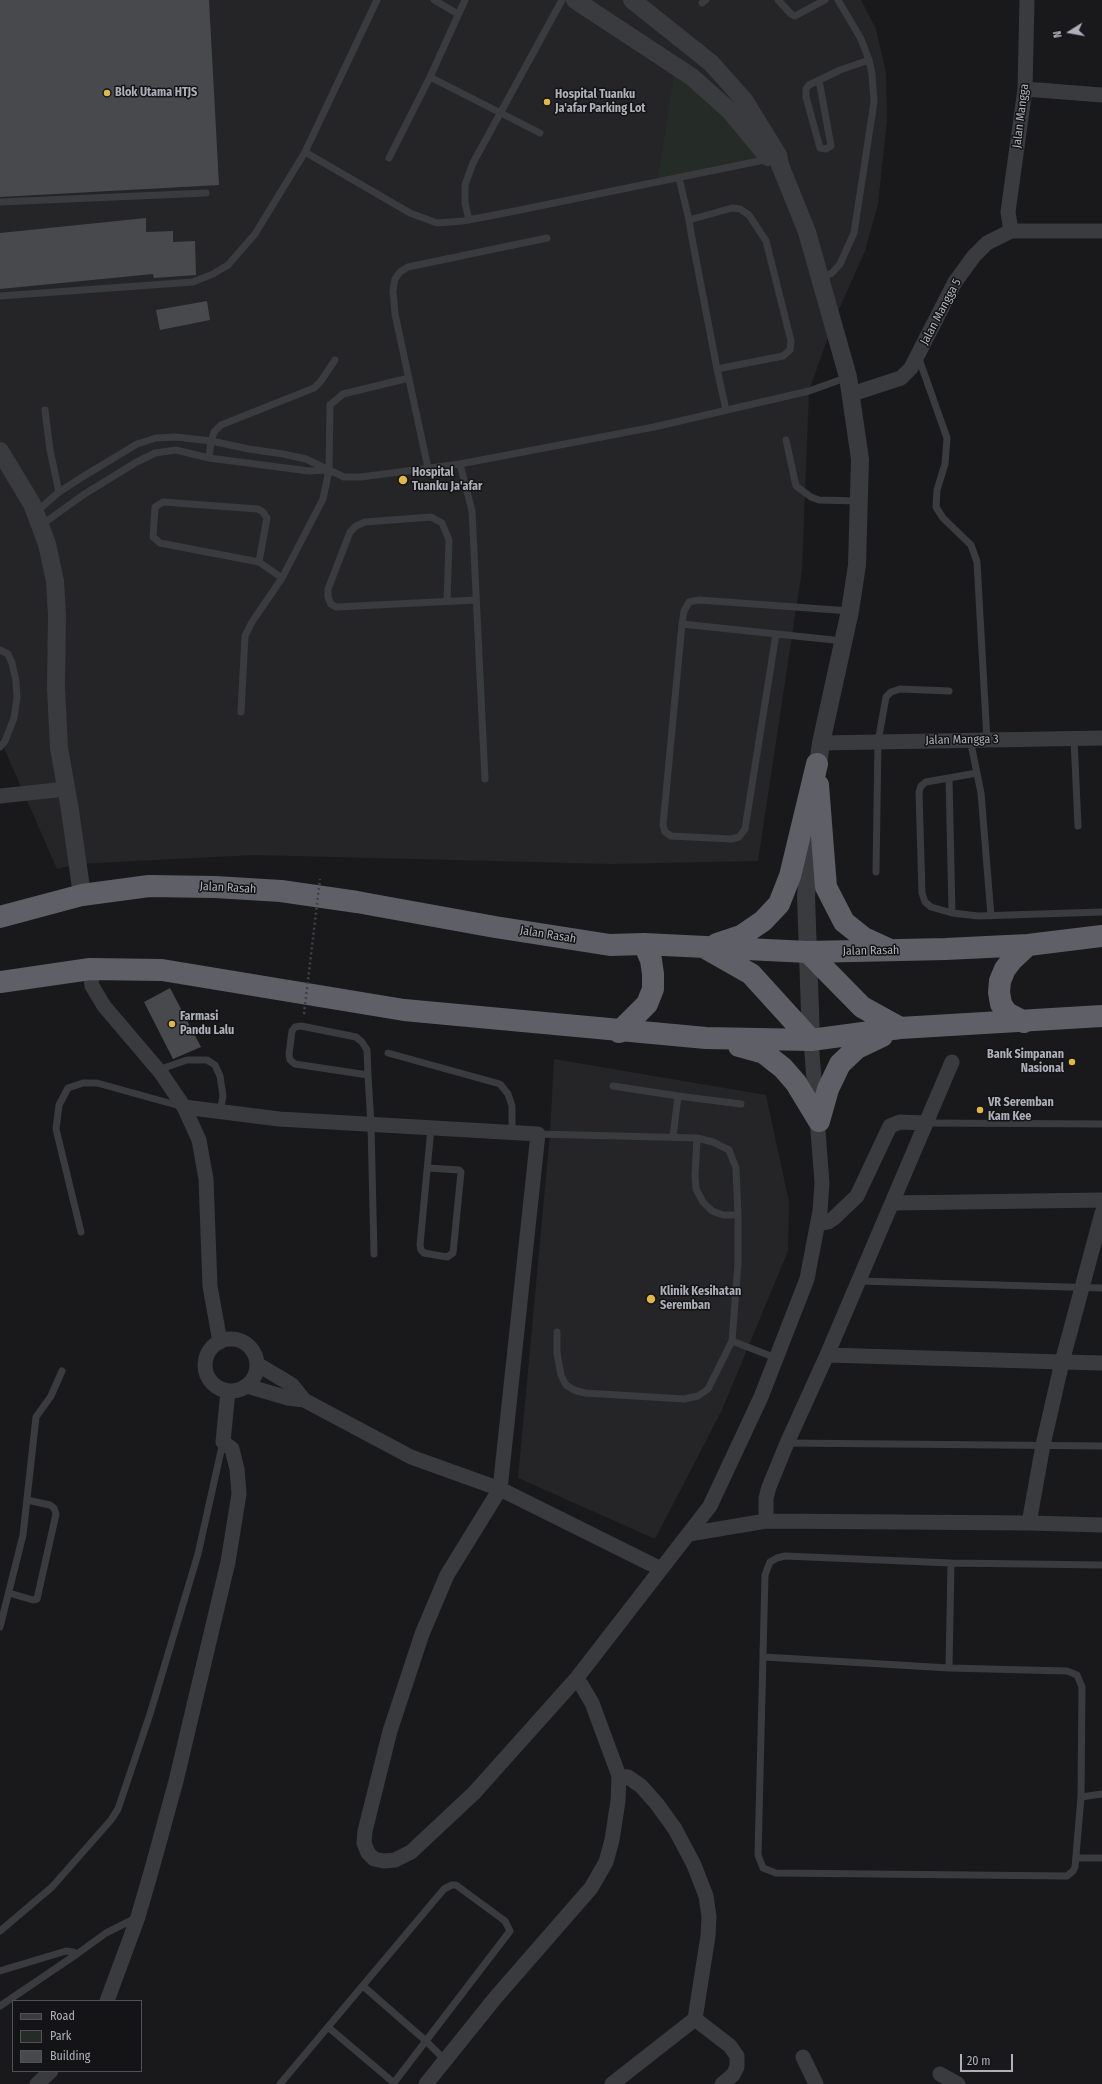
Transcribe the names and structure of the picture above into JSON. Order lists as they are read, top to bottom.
{
  "streets": {
    "highway": ["Jalan Rasah"],
    "street": ["Jalan Mangga", "Jalan Mangga 5", "Jalan Mangga 3"]
  },
  "crossings": [
    ["Jalan Mangga", "Jalan Mangga 5"]
  ],
  "places": [
    "Blok Utama HTJS",
    "Hospital Tuanku Ja'afar Parking Lot",
    "Hospital Tuanku Ja'afar",
    "Farmasi Pandu Lalu",
    "Bank Simpanan Nasional",
    "VR Seremban Kam Kee",
    "Klinik Kesihatan Seremban"
  ],
  "legend": ["Road", "Park", "Building"],
  "scale_bar": "20 m",
  "north": "left"
}
